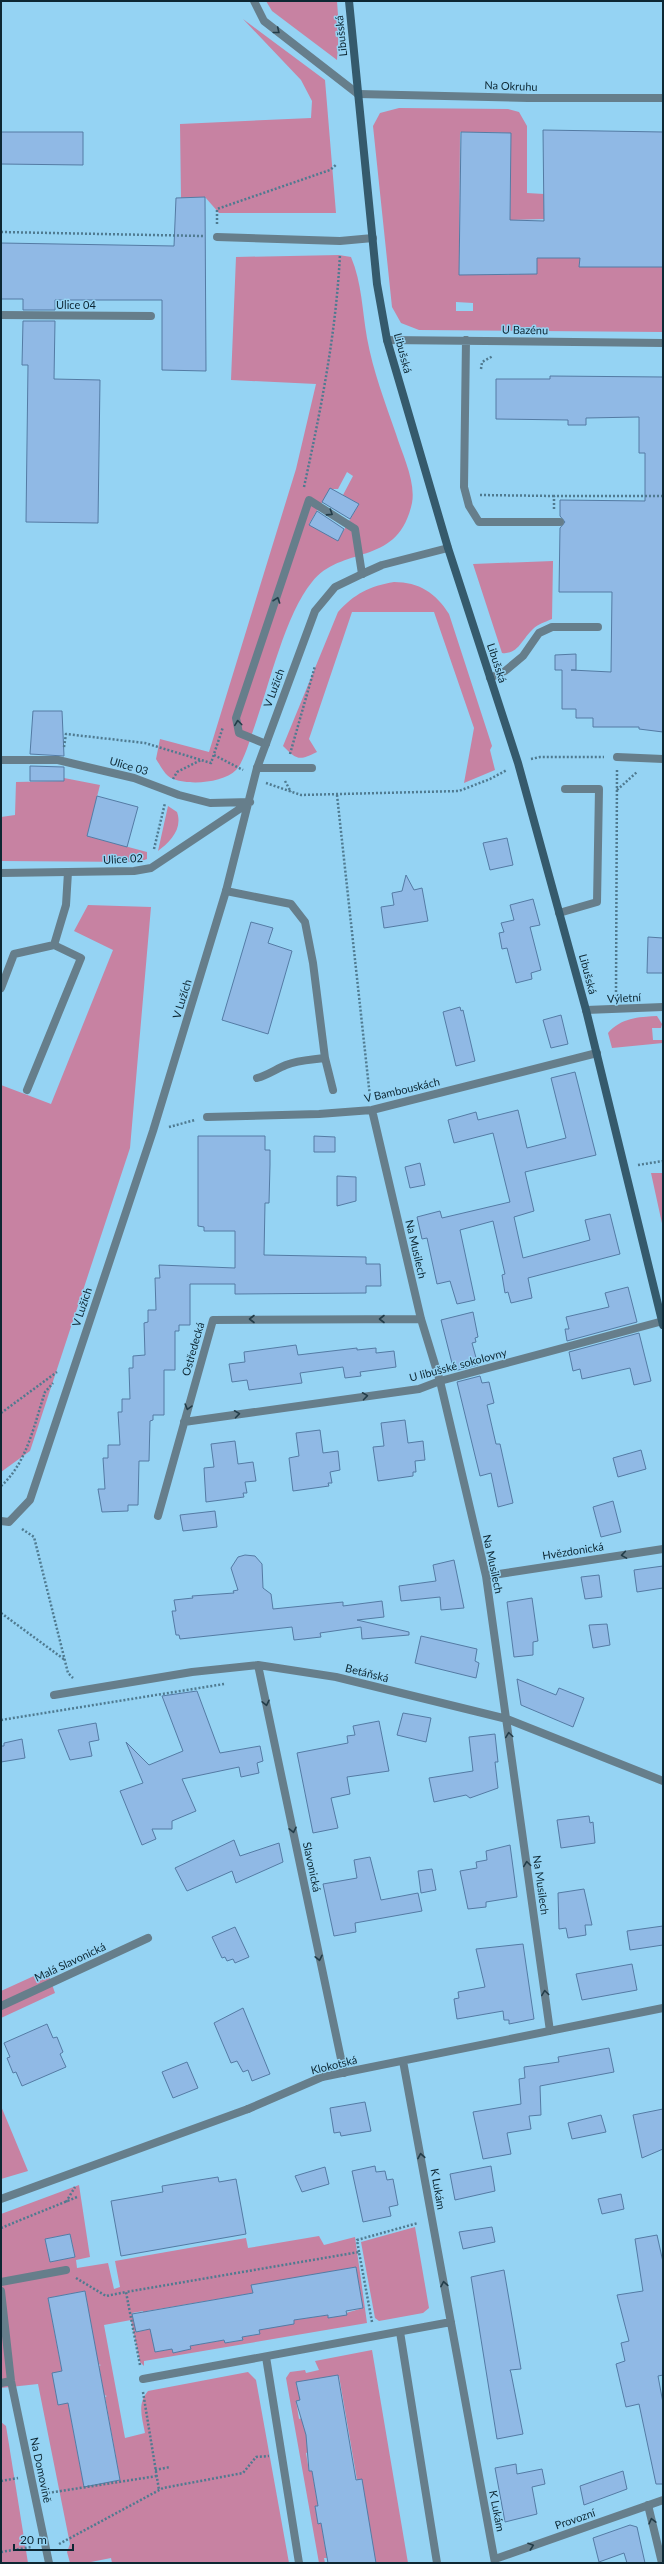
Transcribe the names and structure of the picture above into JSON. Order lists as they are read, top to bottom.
{
  "streets": {
    "main road": ["Libušská"],
    "street": [
      "Na Okruhu",
      "Ulice 04",
      "U Bazénu",
      "V Lužích",
      "Ulice 03",
      "Ulice 02",
      "Výletní",
      "V Bambouskách",
      "Na Musilech",
      "Ostředecká",
      "U libušské sokolovny",
      "Hvězdonická",
      "Betáňská",
      "Slavonická",
      "Malá Slavonická",
      "Klokotská",
      "K Lukám",
      "Na Domovině",
      "Provozní"
    ]
  },
  "crossings": [
    ["Libušská", "Na Okruhu"],
    ["Libušská", "U Bazénu"],
    ["Libušská", "V Lužích"],
    ["Libušská", "Výletní"],
    ["Libušská", "V Bambouskách"],
    ["Libušská", "U libušské sokolovny"],
    ["V Lužích", "Ulice 03"],
    ["V Lužích", "Ulice 02"],
    ["Ulice 03", "Ulice 02"],
    ["V Bambouskách", "Na Musilech"],
    ["Na Musilech", "Ostředecká"],
    ["Na Musilech", "U libušské sokolovny"],
    ["Na Musilech", "Hvězdonická"],
    ["Na Musilech", "Betáňská"],
    ["Na Musilech", "Klokotská"],
    ["Ostředecká", "U libušské sokolovny"],
    ["Betáňská", "Slavonická"],
    ["Slavonická", "Klokotská"],
    ["Klokotská", "K Lukám"],
    ["K Lukám", "Provozní"]
  ],
  "one_way": [
    "Ostředecká",
    "U libušské sokolovny",
    "Hvězdonická",
    "Slavonická",
    "K Lukám",
    "Provozní"
  ],
  "scale_bar": "20 m"
}
